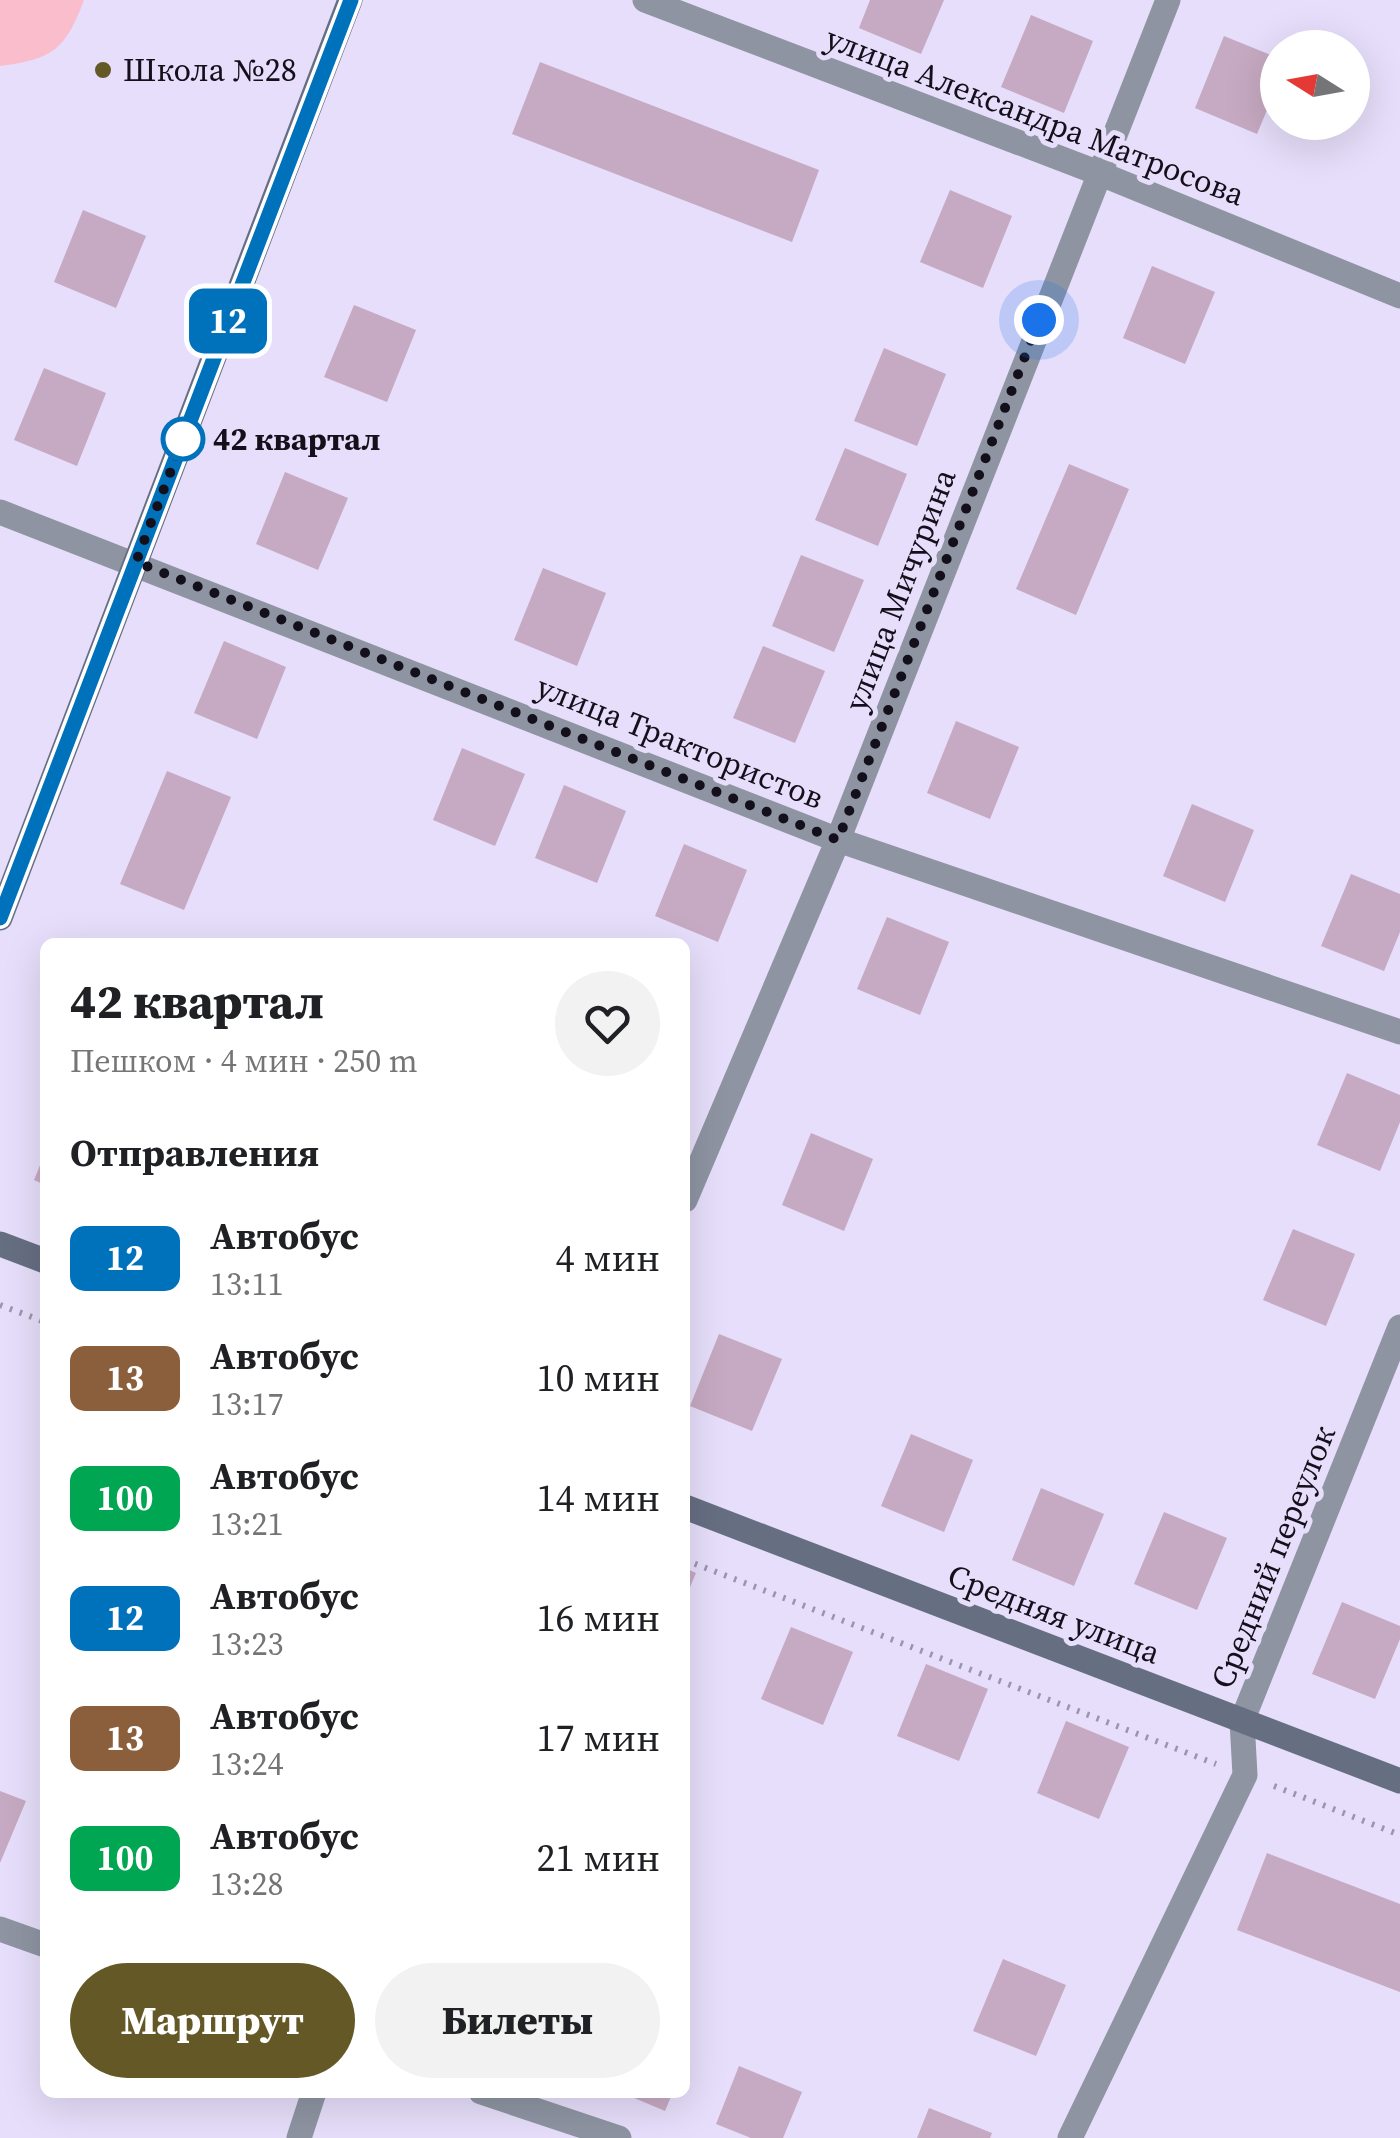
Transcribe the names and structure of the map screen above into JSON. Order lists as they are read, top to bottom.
{
  "streets": {
    "main road": ["Средняя улица"],
    "street": [
      "улица Александра Матросова",
      "улица Мичурина",
      "улица Трактористов",
      "Средний переулок"
    ]
  },
  "crossings": [
    ["улица Александра Матросова", "улица Мичурина"],
    ["улица Мичурина", "улица Трактористов"],
    ["Средний переулок", "Средняя улица"]
  ],
  "places": ["Школа №28", "42 квартал"],
  "lines": ["bus line 12"],
  "north": "left",
  "page": {
    "on_map": "12",
    "heading": [
      ["42 квартал", "Пешком · 4 мин · 250 m"],
      "Отправления"
    ],
    "list": [
      {
        "mark": "12",
        "name": "Автобус",
        "note": "13:11",
        "value": "4 мин"
      },
      {
        "mark": "13",
        "name": "Автобус",
        "note": "13:17",
        "value": "10 мин"
      },
      {
        "mark": "100",
        "name": "Автобус",
        "note": "13:21",
        "value": "14 мин"
      },
      {
        "mark": "12",
        "name": "Автобус",
        "note": "13:23",
        "value": "16 мин"
      },
      {
        "mark": "13",
        "name": "Автобус",
        "note": "13:24",
        "value": "17 мин"
      },
      {
        "mark": "100",
        "name": "Автобус",
        "note": "13:28",
        "value": "21 мин"
      }
    ],
    "buttons": ["Маршрут", "Билеты"]
  }
}
